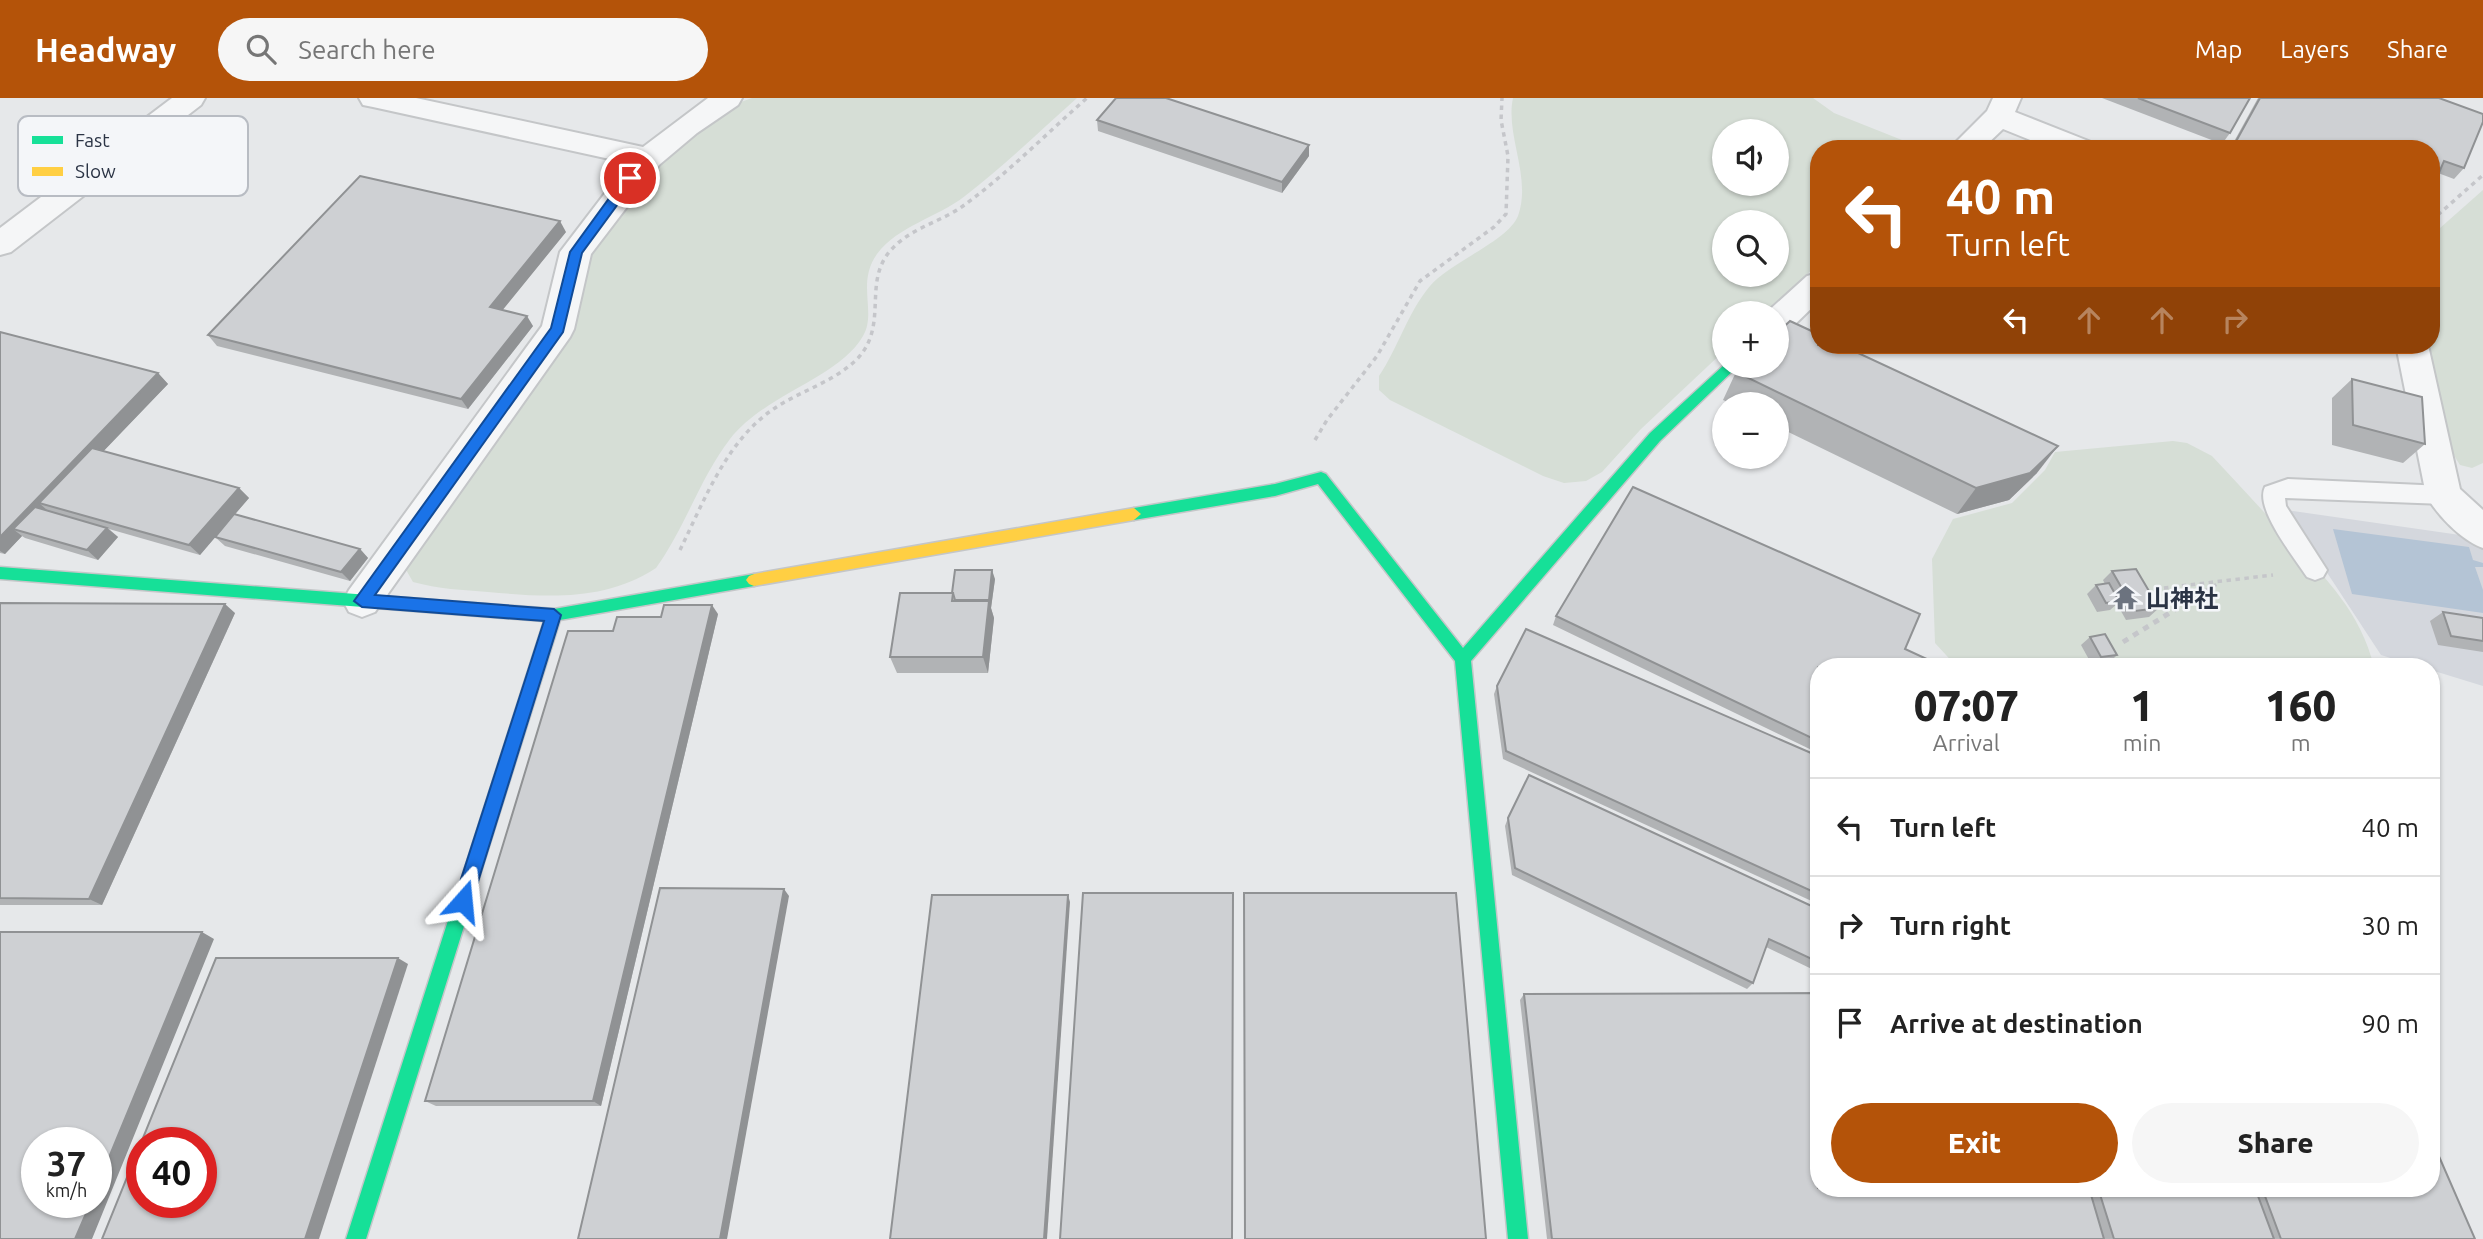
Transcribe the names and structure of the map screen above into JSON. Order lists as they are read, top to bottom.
{
  "places": {
    "temple": ["山神社"]
  },
  "legend": ["Fast", "Slow"],
  "page": {
    "header": "Headway",
    "search": "Search here",
    "nav": ["Map", "Layers", "Share"],
    "map_buttons": ["+", "−"],
    "turn": ["40 m", "Turn left"],
    "eta": [
      "07:07",
      "Arrival",
      "1",
      "min",
      "160",
      "m"
    ],
    "list": [
      {
        "name": "Turn left",
        "value": "40 m"
      },
      {
        "name": "Turn right",
        "value": "30 m"
      },
      {
        "name": "Arrive at destination",
        "value": "90 m"
      }
    ],
    "buttons": ["Exit", "Share"],
    "speed": "37 km/h",
    "limit": "40"
  }
}
